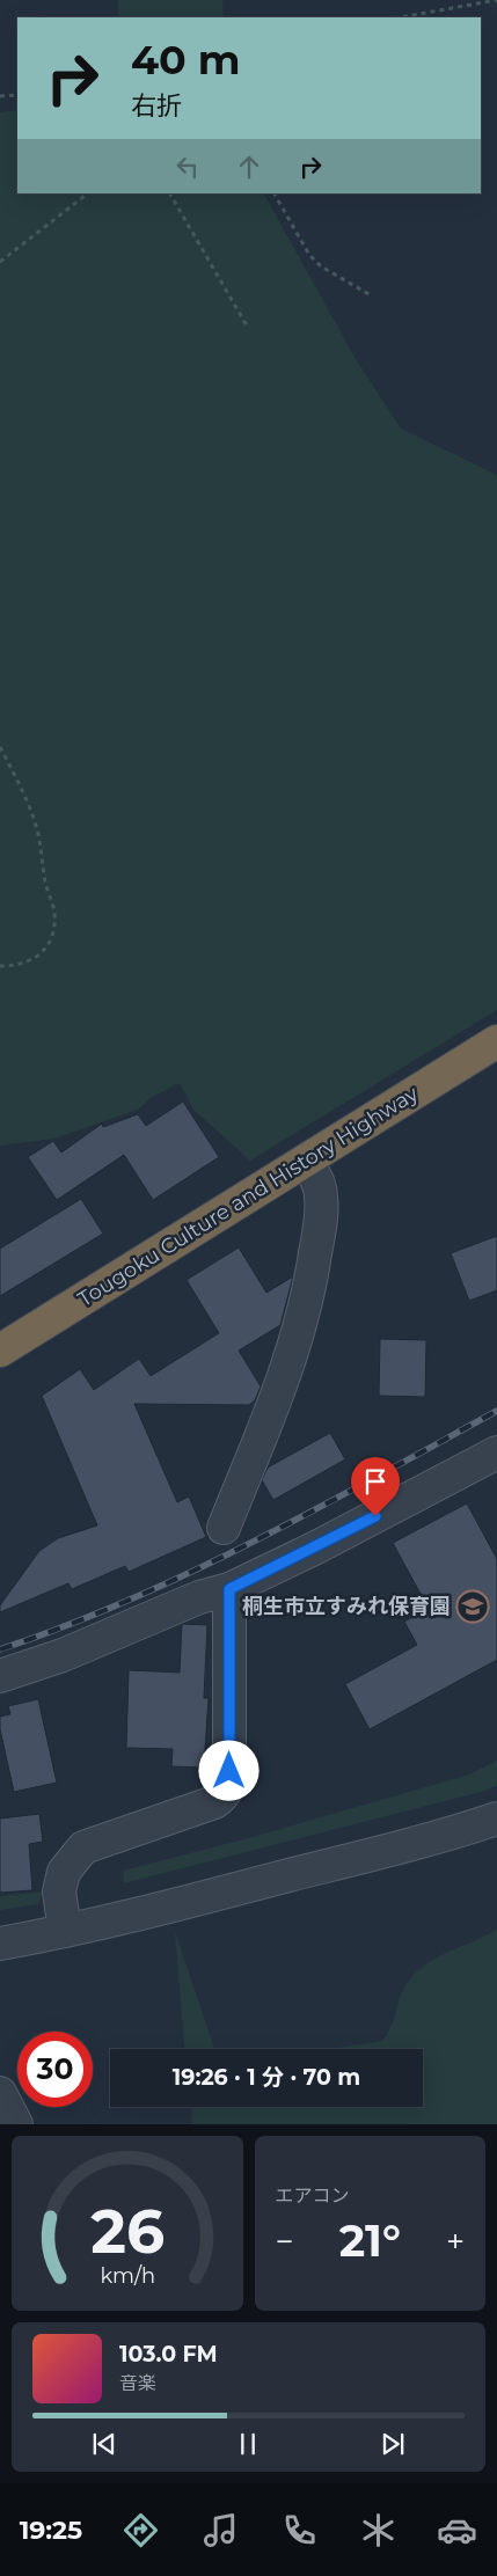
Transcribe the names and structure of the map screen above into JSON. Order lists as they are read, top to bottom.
{
  "streets": {
    "highway": ["Tougoku Culture and History Highway"]
  },
  "places": {
    "school or university": ["桐生市立すみれ保育園"]
  },
  "page": {
    "turn": ["40 m", "右折"],
    "limit": "30",
    "trip": "19:26 · 1 分 · 70 m",
    "tile": "エアコン",
    "heat": ["−", "21°", "+"],
    "song": ["103.0 FM", "音楽"],
    "tabs": "19:25",
    "gauge": ["26", "km/h"]
  }
}
